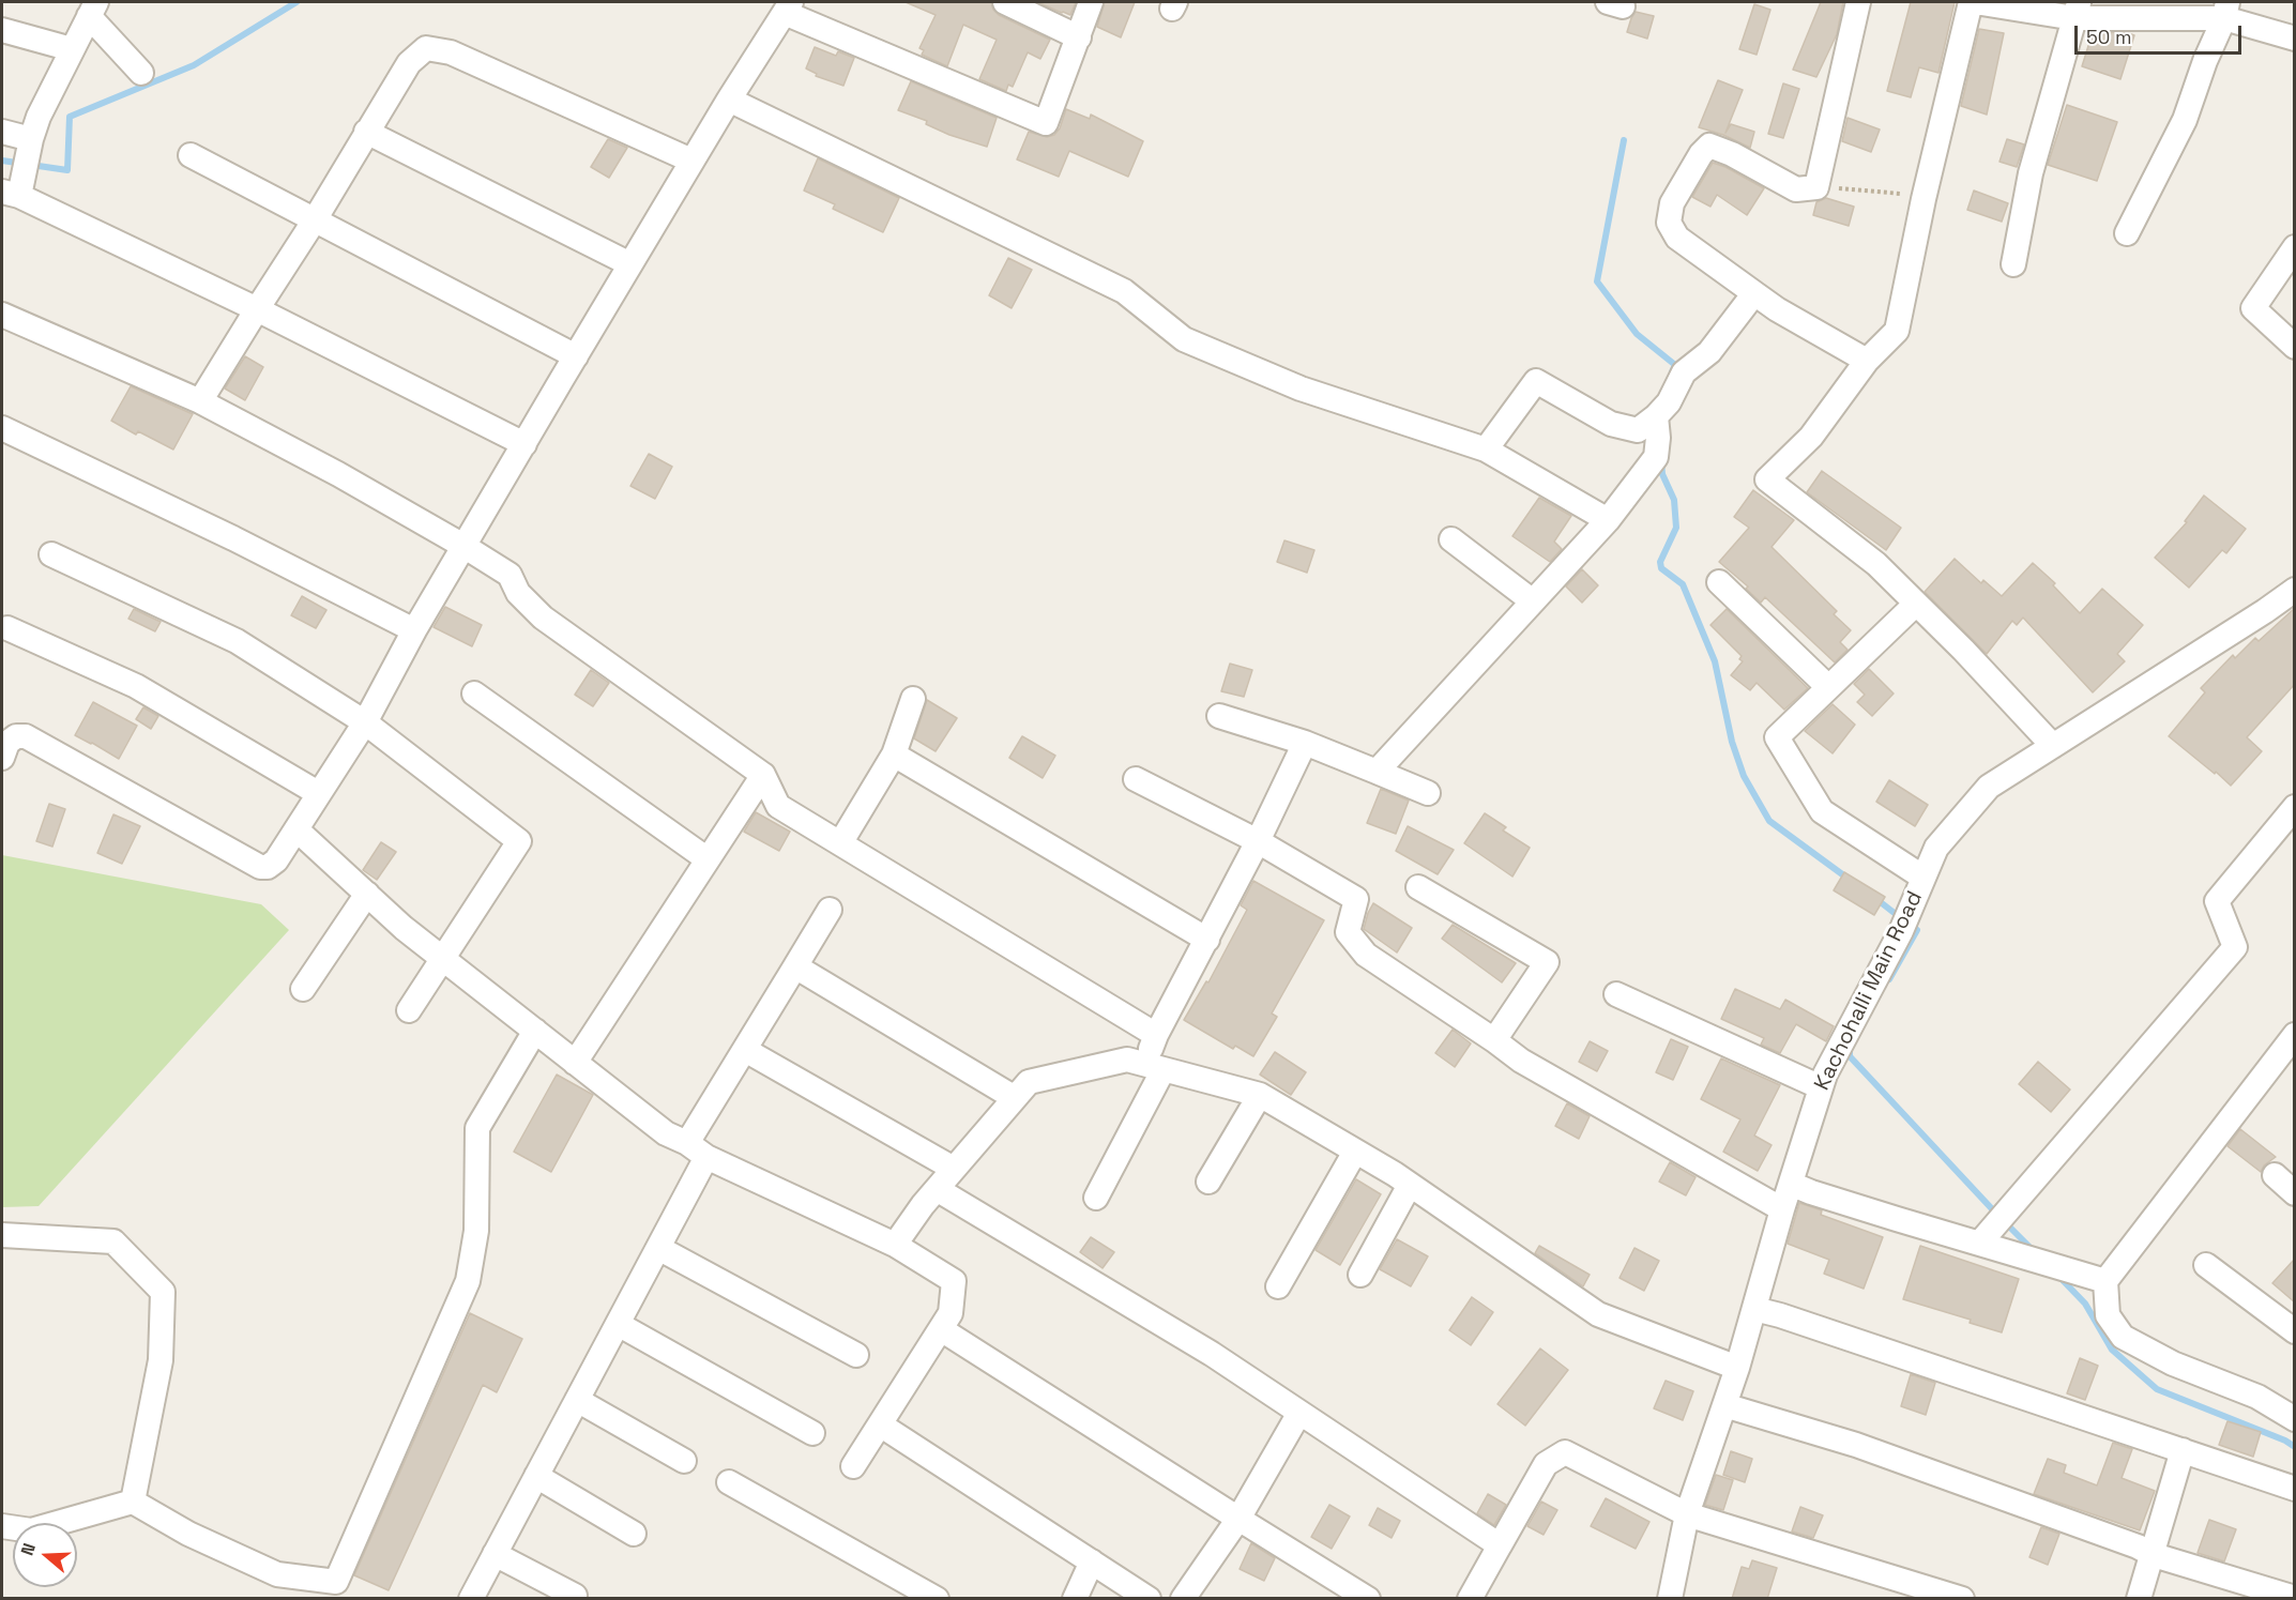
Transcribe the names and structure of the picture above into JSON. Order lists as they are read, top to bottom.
{
  "streets": {
    "street": ["Kachohalli Main Road"]
  },
  "scale_bar": "50 m",
  "north": "left"
}
